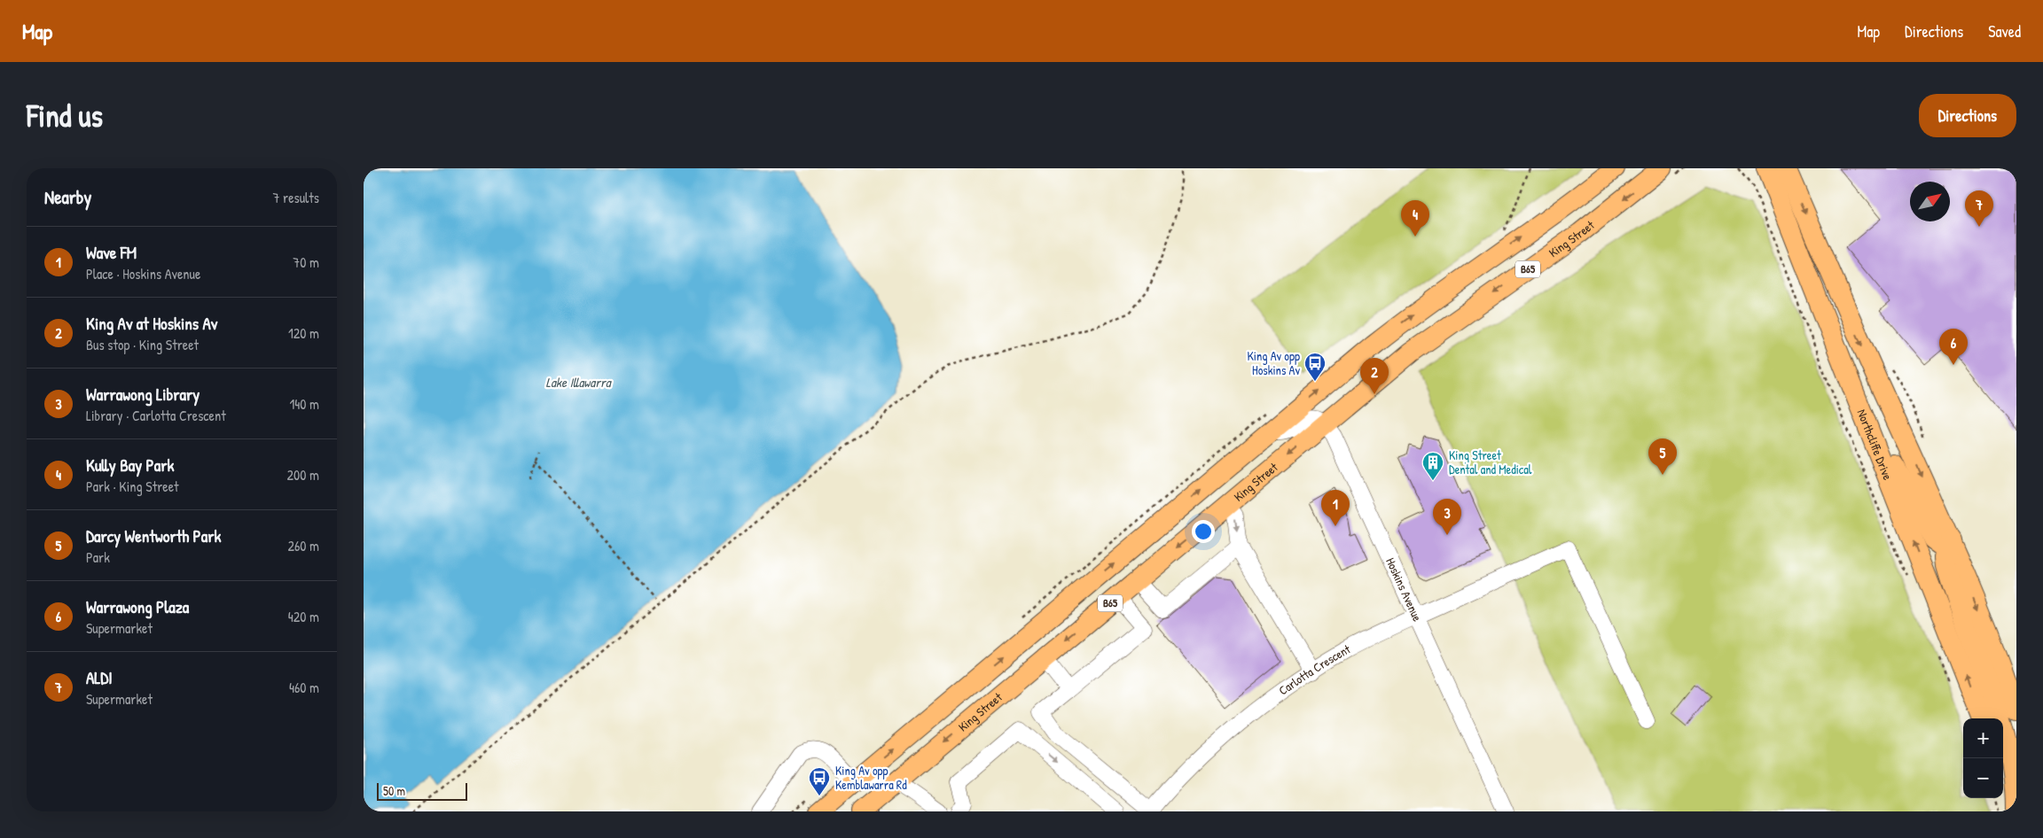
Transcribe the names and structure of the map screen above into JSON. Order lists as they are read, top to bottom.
{
  "streets": {
    "main road": ["King Street", "B65", "Northcliffe Drive"],
    "street": ["Hoskins Avenue", "Carlotta Crescent"]
  },
  "crossings": [
    ["King Street", "Hoskins Avenue"],
    ["Hoskins Avenue", "Carlotta Crescent"]
  ],
  "water": ["Lake Illawarra"],
  "places": {
    "bus stop": ["King Av opp Hoskins Av", "King Av opp Kemblawarra Rd"],
    "building": ["King Street Dental and Medical"]
  },
  "scale_bar": "50 m",
  "north": "top right",
  "page": {
    "header": "Map",
    "nav": ["Map", "Directions", "Saved"],
    "buttons": "Directions",
    "title": "Find us",
    "heading": ["Nearby", "7 results"],
    "pins": [
      "7",
      "4",
      "6",
      "2",
      "5",
      "1",
      "3"
    ],
    "list": [
      {
        "mark": "1",
        "name": "Wave FM",
        "note": "Place · Hoskins Avenue",
        "value": "70 m"
      },
      {
        "mark": "2",
        "name": "King Av at Hoskins Av",
        "note": "Bus stop · King Street",
        "value": "120 m"
      },
      {
        "mark": "3",
        "name": "Warrawong Library",
        "note": "Library · Carlotta Crescent",
        "value": "140 m"
      },
      {
        "mark": "4",
        "name": "Kully Bay Park",
        "note": "Park · King Street",
        "value": "200 m"
      },
      {
        "mark": "5",
        "name": "Darcy Wentworth Park",
        "note": "Park",
        "value": "260 m"
      },
      {
        "mark": "6",
        "name": "Warrawong Plaza",
        "note": "Supermarket",
        "value": "420 m"
      },
      {
        "mark": "7",
        "name": "ALDI",
        "note": "Supermarket",
        "value": "460 m"
      }
    ],
    "map_buttons": ["+", "−"],
    "scale": "50 m"
  }
}
